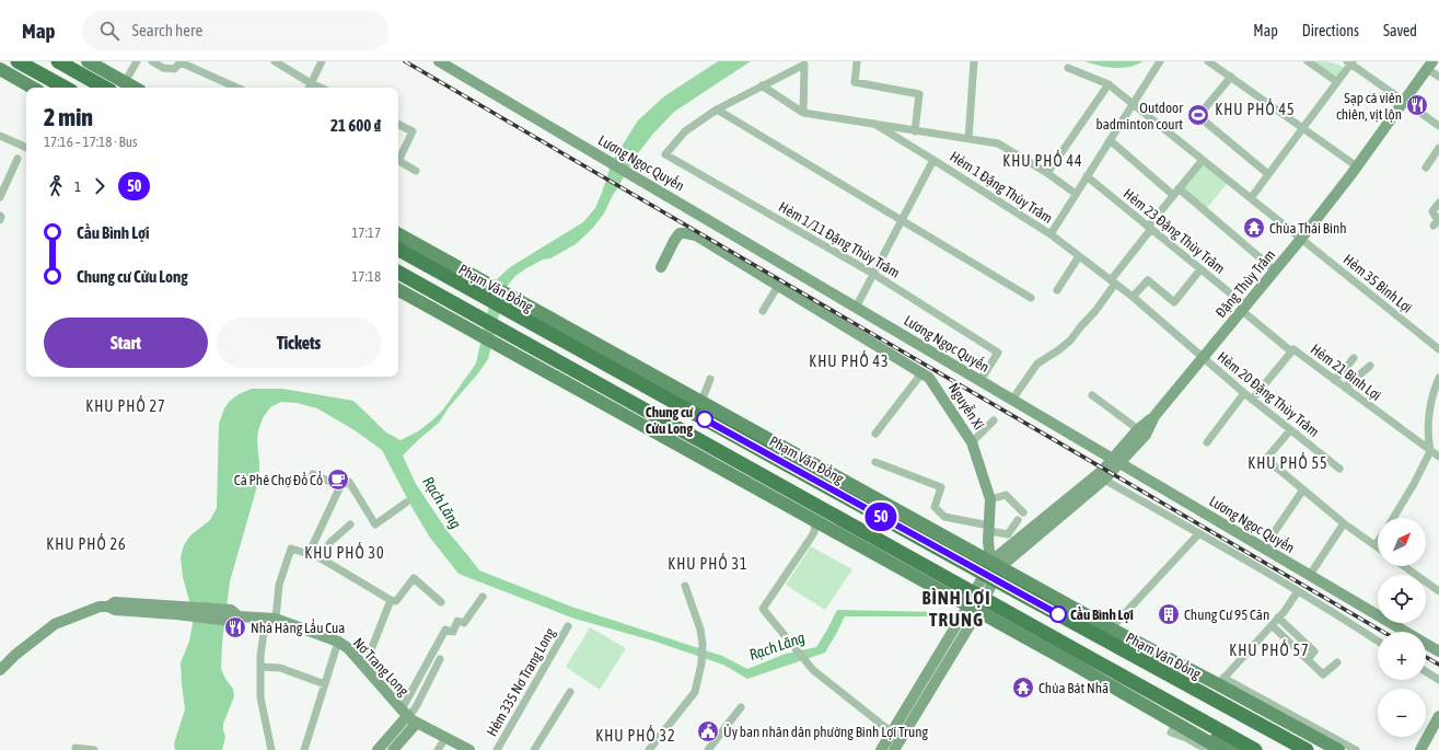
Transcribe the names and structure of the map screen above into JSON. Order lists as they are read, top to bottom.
{
  "streets": {
    "highway": ["Phạm Văn Đồng"],
    "street": [
      "Lương Ngọc Quyến",
      "Hẻm 1 Đặng Thùy Trâm",
      "Hẻm 23 Đặng Thùy Trâm",
      "Hẻm 1/11 Đặng Thùy Trâm",
      "Đặng Thùy Trâm",
      "Hẻm 35 Bình Lợi",
      "Hẻm 21 Bình Lợi",
      "Hẻm 20 Đặng Thùy Trâm",
      "Nguyễn Xí",
      "Nơ Trang Long",
      "Hẻm 335 Nơ Trang Long"
    ]
  },
  "crossings": [
    ["Lương Ngọc Quyến", "Hẻm 1/11 Đặng Thùy Trâm"],
    ["Lương Ngọc Quyến", "Đặng Thùy Trâm"],
    ["Hẻm 1 Đặng Thùy Trâm", "Đặng Thùy Trâm"],
    ["Hẻm 1 Đặng Thùy Trâm", "Hẻm 20 Đặng Thùy Trâm"],
    ["Hẻm 23 Đặng Thùy Trâm", "Đặng Thùy Trâm"],
    ["Hẻm 23 Đặng Thùy Trâm", "Hẻm 21 Bình Lợi"],
    ["Đặng Thùy Trâm", "Hẻm 35 Bình Lợi"],
    ["Đặng Thùy Trâm", "Phạm Văn Đồng"],
    ["Đặng Thùy Trâm", "Hẻm 21 Bình Lợi"],
    ["Đặng Thùy Trâm", "Hẻm 20 Đặng Thùy Trâm"],
    ["Đặng Thùy Trâm", "Nguyễn Xí"],
    ["Phạm Văn Đồng", "Nguyễn Xí"]
  ],
  "districts": [
    "KHU PHỐ 45",
    "KHU PHỐ 44",
    "KHU PHỐ 43",
    "KHU PHỐ 27",
    "KHU PHỐ 55",
    "KHU PHỐ 26",
    "KHU PHỐ 30",
    "KHU PHỐ 31",
    "BÌNH LỢI TRUNG",
    "KHU PHỐ 57",
    "KHU PHỐ 32"
  ],
  "water": ["Rạch Lăng"],
  "places": {
    "restaurant": ["Sạp cá viên chiên, vịt lộn", "Nhà Hàng Lẩu Cua"],
    "sports": ["Outdoor badminton court"],
    "temple": ["Chùa Thái Bình", "Chùa Bát Nhã"],
    "other": ["Chung cư Cửu Long", "Cầu Bình Lợi"],
    "cafe": ["Cà Phê Chợ Đồ Cổ"],
    "building": ["Chung Cư 95 Căn"],
    "public building": ["Ủy ban nhân dân phường Bình Lợi Trung"]
  },
  "lines": ["bus line 50"],
  "north": "top right",
  "page": {
    "header": "Map",
    "search": "Search here",
    "nav": ["Map", "Directions", "Saved"],
    "on_map": "50",
    "heading": ["2 min", "17:16 – 17:18 · Bus", "21 600 ₫"],
    "legs": ["1", "50"],
    "list": [
      {
        "name": "Cầu Bình Lợi",
        "value": "17:17"
      },
      {
        "name": "Chung cư Cửu Long",
        "value": "17:18"
      }
    ],
    "buttons": ["Start", "Tickets"],
    "map_buttons": ["+", "−"]
  }
}
